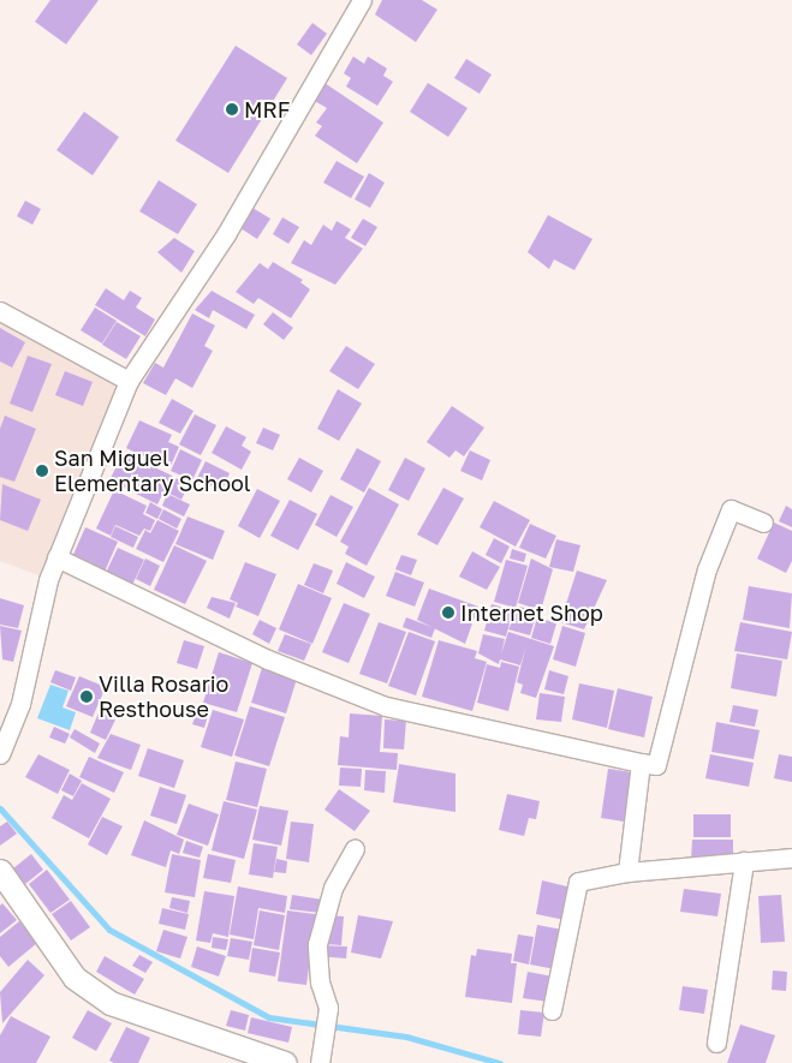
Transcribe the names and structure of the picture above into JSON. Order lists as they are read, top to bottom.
{
  "places": [
    "MRF",
    "San Miguel Elementary School",
    "Internet Shop",
    "Villa Rosario Resthouse"
  ]
}
